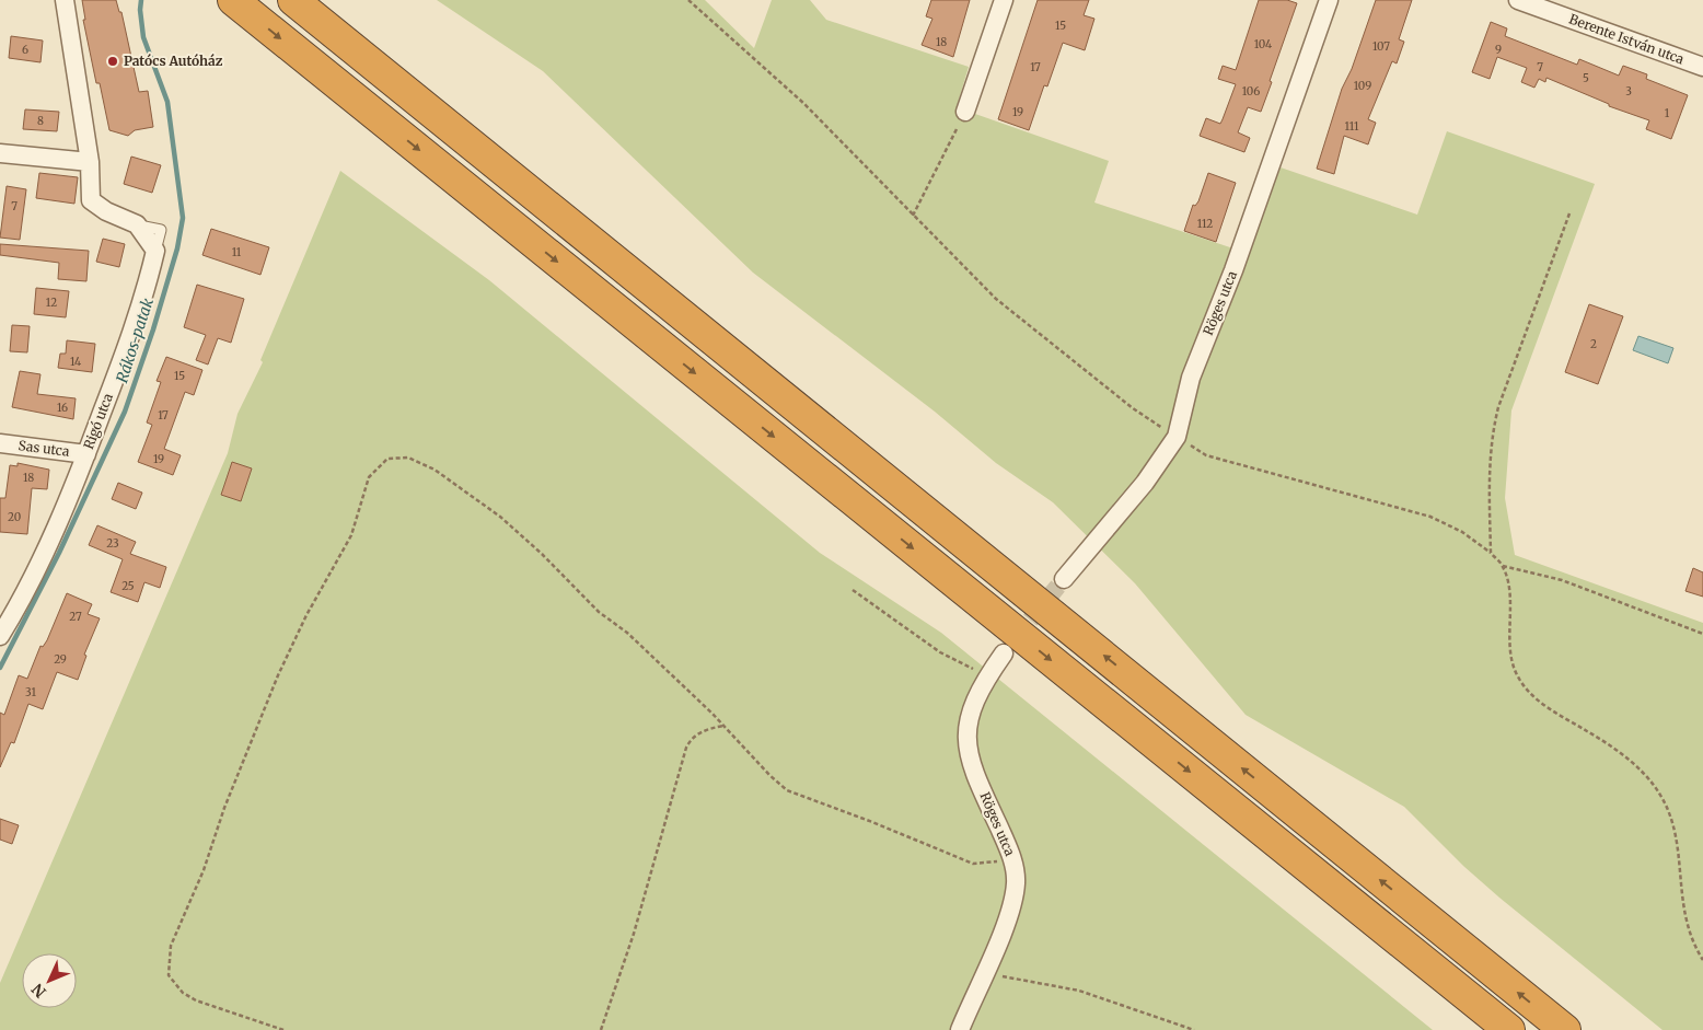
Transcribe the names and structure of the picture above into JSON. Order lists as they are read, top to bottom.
{
  "streets": {
    "street": [
      "Berente István utca",
      "Röges utca",
      "Rigó utca",
      "Sas utca"
    ]
  },
  "crossings": [
    ["Rigó utca", "Sas utca"]
  ],
  "water": ["Rákos-patak"],
  "places": ["Patócs Autóház"],
  "house_numbers": [
    "15",
    "18",
    "104",
    "107",
    "6",
    "9",
    "17",
    "7",
    "5",
    "109",
    "106",
    "3",
    "19",
    "1",
    "8",
    "111",
    "7",
    "112",
    "11",
    "12",
    "2",
    "14",
    "15",
    "16",
    "17",
    "19",
    "18",
    "20",
    "23",
    "25",
    "27",
    "29",
    "31"
  ],
  "north": "bottom left"
}
